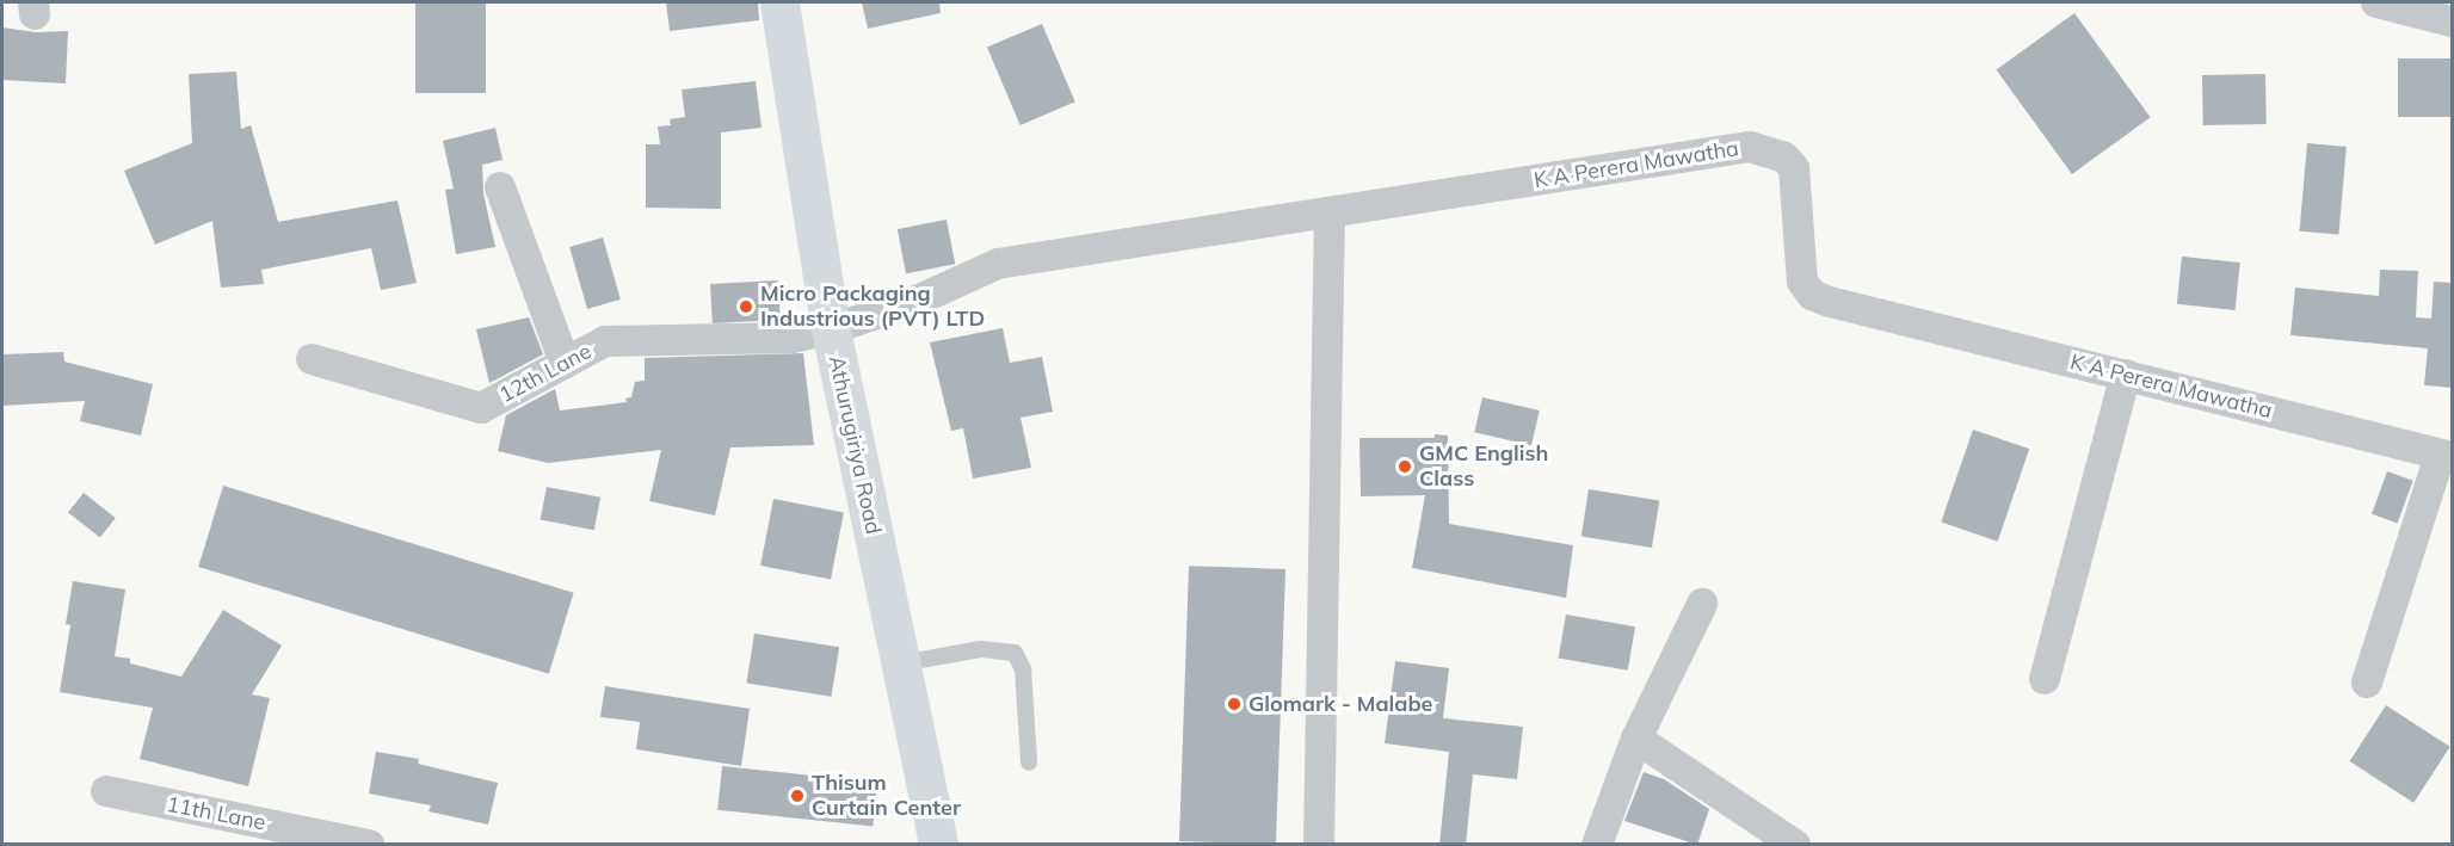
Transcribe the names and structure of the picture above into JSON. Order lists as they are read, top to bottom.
{
  "streets": {
    "main road": ["Athurugiriya Road"],
    "street": ["K A Perera Mawatha", "12th Lane", "11th Lane"]
  },
  "crossings": [
    ["K A Perera Mawatha", "12th Lane"],
    ["K A Perera Mawatha", "Athurugiriya Road"],
    ["12th Lane", "Athurugiriya Road"]
  ],
  "places": [
    "Micro Packaging Industrious (PVT) LTD",
    "GMC English Class",
    "Glomark - Malabe",
    "Thisum Curtain Center"
  ]
}
